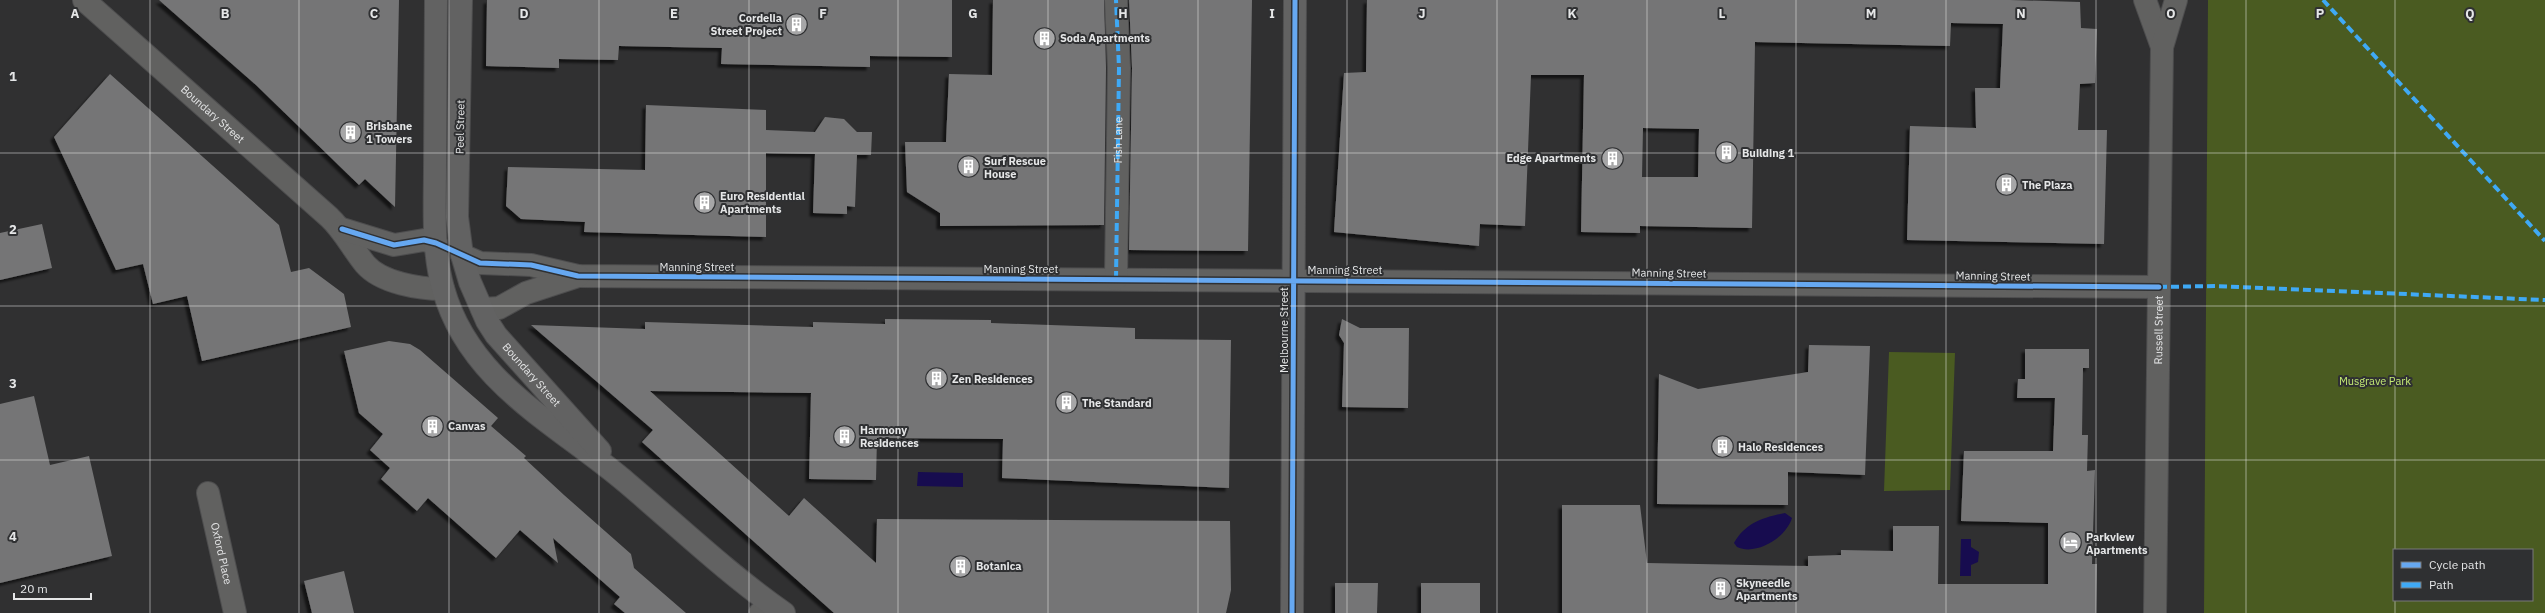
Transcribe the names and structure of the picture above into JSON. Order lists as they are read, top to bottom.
{
  "streets": {
    "street": [
      "Boundary Street",
      "Peel Street",
      "Fish Lane",
      "Manning Street",
      "Melbourne Street",
      "Russell Street",
      "Oxford Place"
    ]
  },
  "crossings": [
    ["Boundary Street", "Peel Street"],
    ["Boundary Street", "Manning Street"],
    ["Peel Street", "Manning Street"],
    ["Fish Lane", "Manning Street"],
    ["Manning Street", "Melbourne Street"],
    ["Manning Street", "Russell Street"]
  ],
  "parks": ["Musgrave Park"],
  "places": {
    "building": [
      "Cordelia Street Project",
      "Soda Apartments",
      "Brisbane 1 Towers",
      "Building 1",
      "Edge Apartments",
      "Surf Rescue House",
      "The Plaza",
      "Euro Residential Apartments",
      "Zen Residences",
      "The Standard",
      "Canvas",
      "Harmony Residences",
      "Halo Residences",
      "Botanica",
      "Skyneedle Apartments"
    ],
    "hotel": ["Parkview Apartments"]
  },
  "legend": ["Cycle path", "Path"],
  "scale_bar": "20 m",
  "grid": {
    "columns": [
      "A",
      "B",
      "C",
      "D",
      "E",
      "F",
      "G",
      "H",
      "I",
      "J",
      "K",
      "L",
      "M",
      "N",
      "O",
      "P",
      "Q"
    ],
    "rows": [
      "1",
      "2",
      "3",
      "4"
    ]
  }
}
